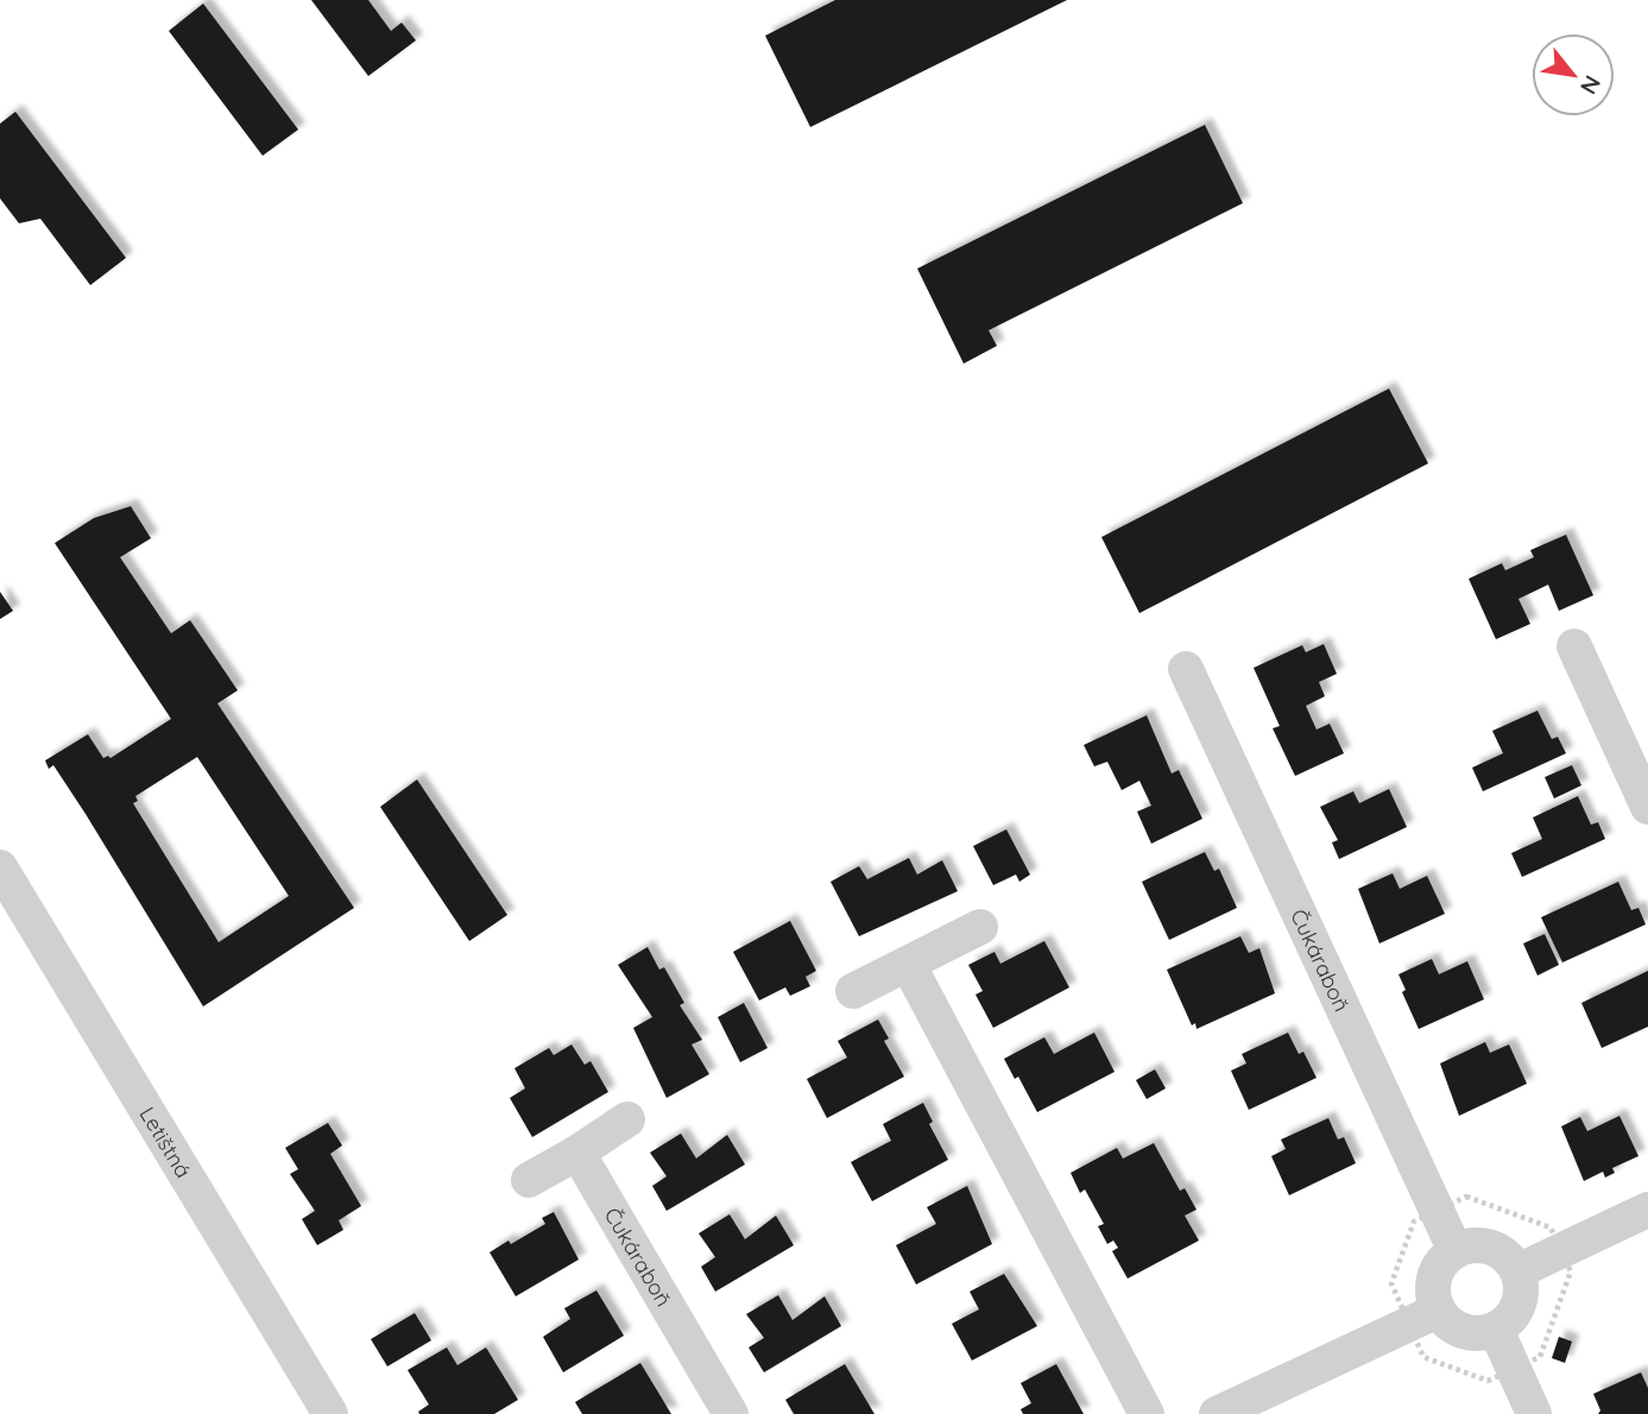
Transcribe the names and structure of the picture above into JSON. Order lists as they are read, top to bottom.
{
  "streets": {
    "street": ["Čukáraboň", "Letištná"]
  },
  "north": "bottom right"
}
